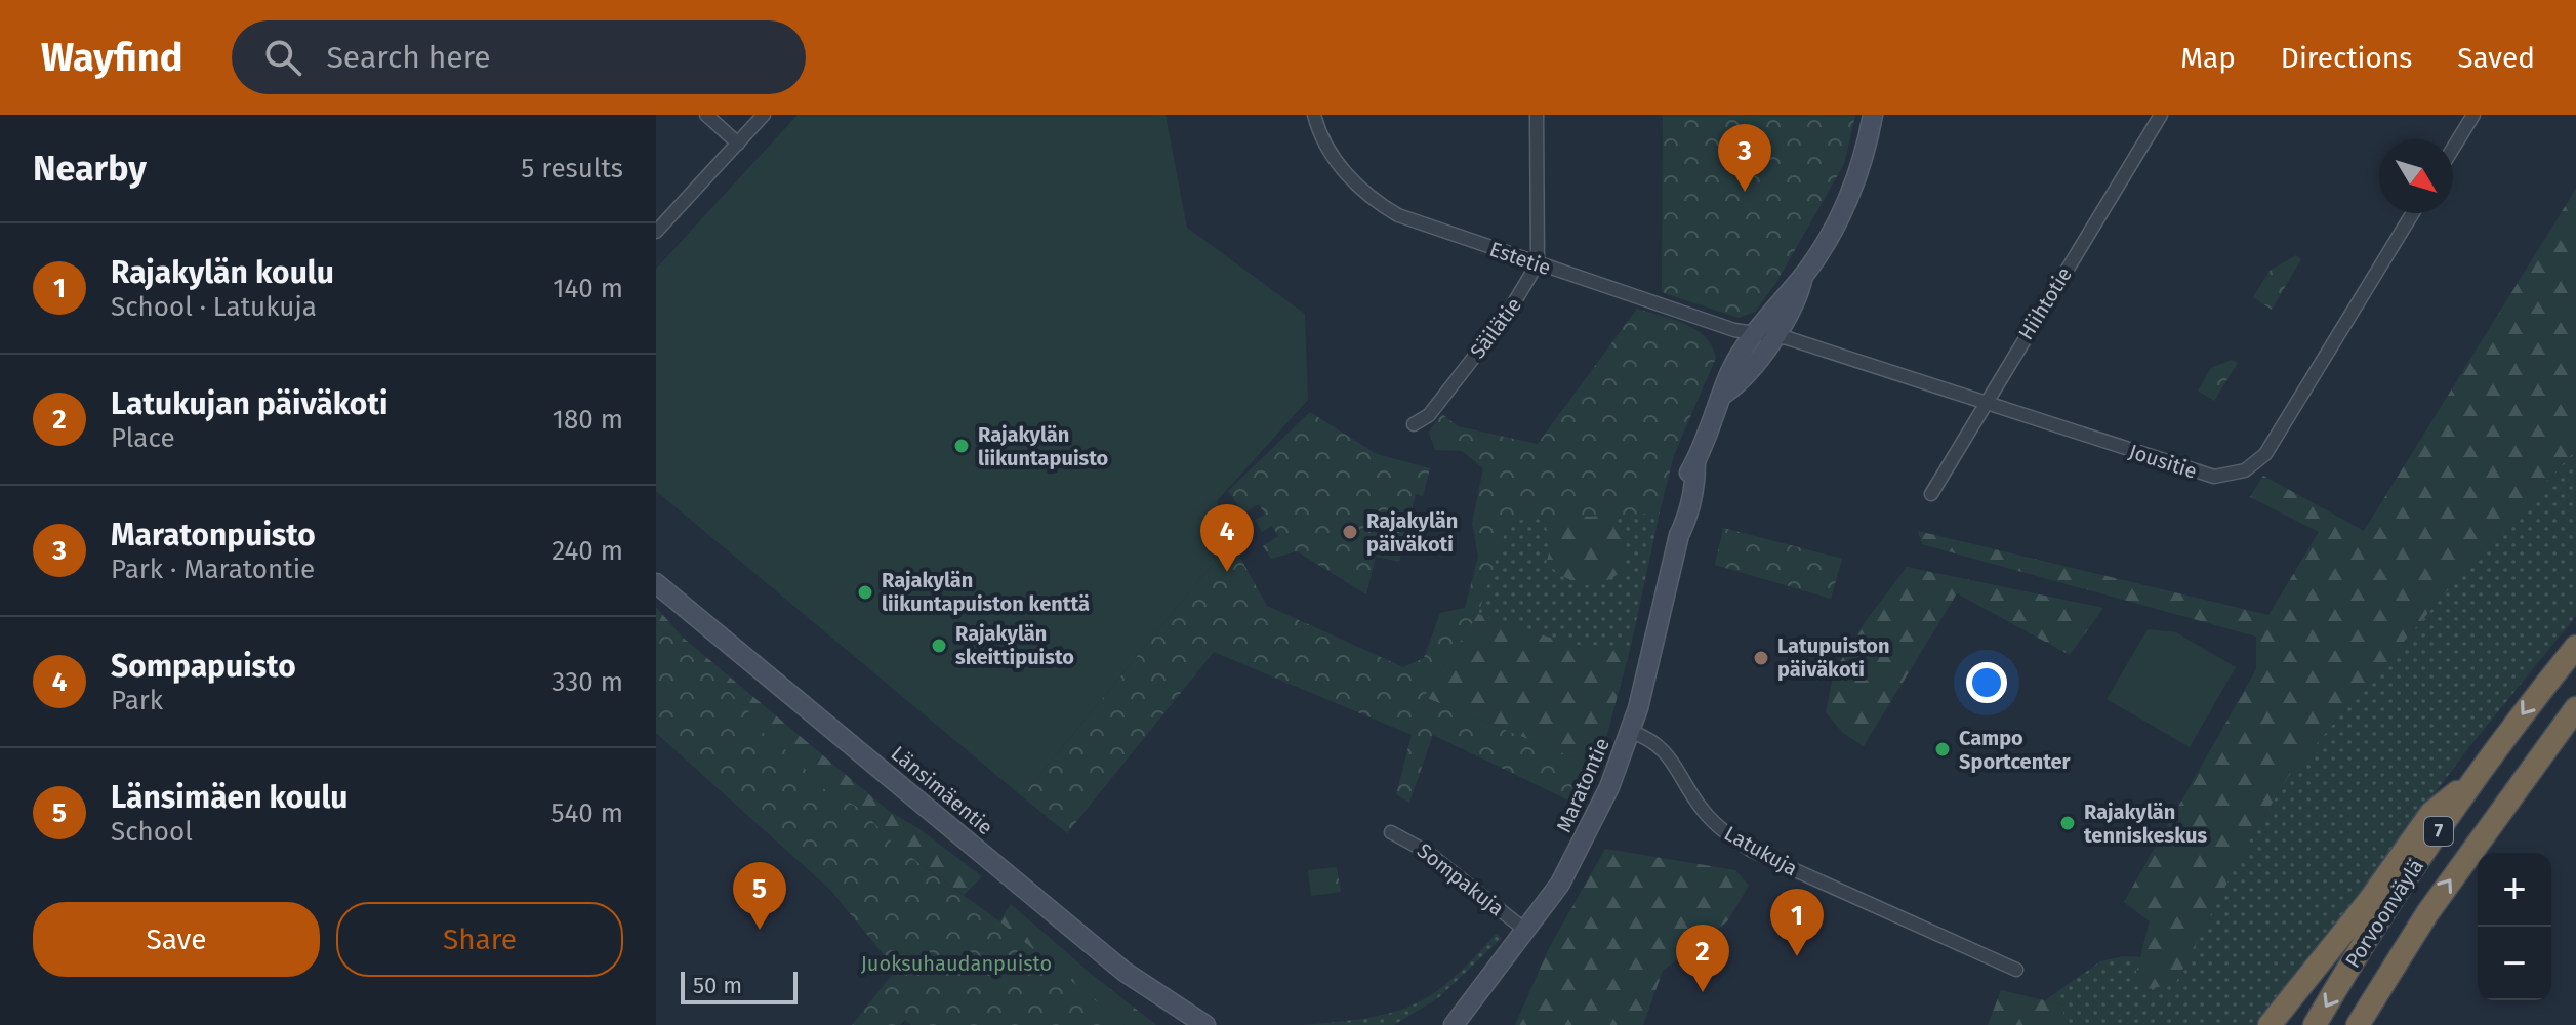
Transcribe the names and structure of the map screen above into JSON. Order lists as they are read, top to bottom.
{
  "streets": {
    "highway": ["7", "Porvoonväylä"],
    "main road": ["Maratontie", "Länsimäentie"],
    "street": [
      "Estetie",
      "Hiihtotie",
      "Säilätie",
      "Jousitie",
      "Latukuja",
      "Sompakuja"
    ]
  },
  "crossings": [
    ["Estetie", "Säilätie"],
    ["Estetie", "Jousitie"],
    ["Estetie", "Maratontie"],
    ["Hiihtotie", "Jousitie"],
    ["Jousitie", "Maratontie"],
    ["Maratontie", "Latukuja"],
    ["Maratontie", "Sompakuja"]
  ],
  "parks": ["Juoksuhaudanpuisto"],
  "places": [
    "Rajakylän liikuntapuisto",
    "Rajakylän päiväkoti",
    "Rajakylän liikuntapuiston kenttä",
    "Rajakylän skeittipuisto",
    "Latupuiston päiväkoti",
    "Campo Sportcenter",
    "Rajakylän tenniskeskus"
  ],
  "scale_bar": "50 m",
  "north": "bottom right",
  "page": {
    "header": "Wayfind",
    "search": "Search here",
    "nav": ["Map", "Directions", "Saved"],
    "heading": ["Nearby", "5 results"],
    "pins": [
      "3",
      "4",
      "5",
      "1",
      "2"
    ],
    "list": [
      {
        "mark": "1",
        "name": "Rajakylän koulu",
        "note": "School · Latukuja",
        "value": "140 m"
      },
      {
        "mark": "2",
        "name": "Latukujan päiväkoti",
        "note": "Place",
        "value": "180 m"
      },
      {
        "mark": "3",
        "name": "Maratonpuisto",
        "note": "Park · Maratontie",
        "value": "240 m"
      },
      {
        "mark": "4",
        "name": "Sompapuisto",
        "note": "Park",
        "value": "330 m"
      },
      {
        "mark": "5",
        "name": "Länsimäen koulu",
        "note": "School",
        "value": "540 m"
      }
    ],
    "map_buttons": ["+", "−"],
    "buttons": ["Save", "Share"],
    "scale": "50 m"
  }
}
